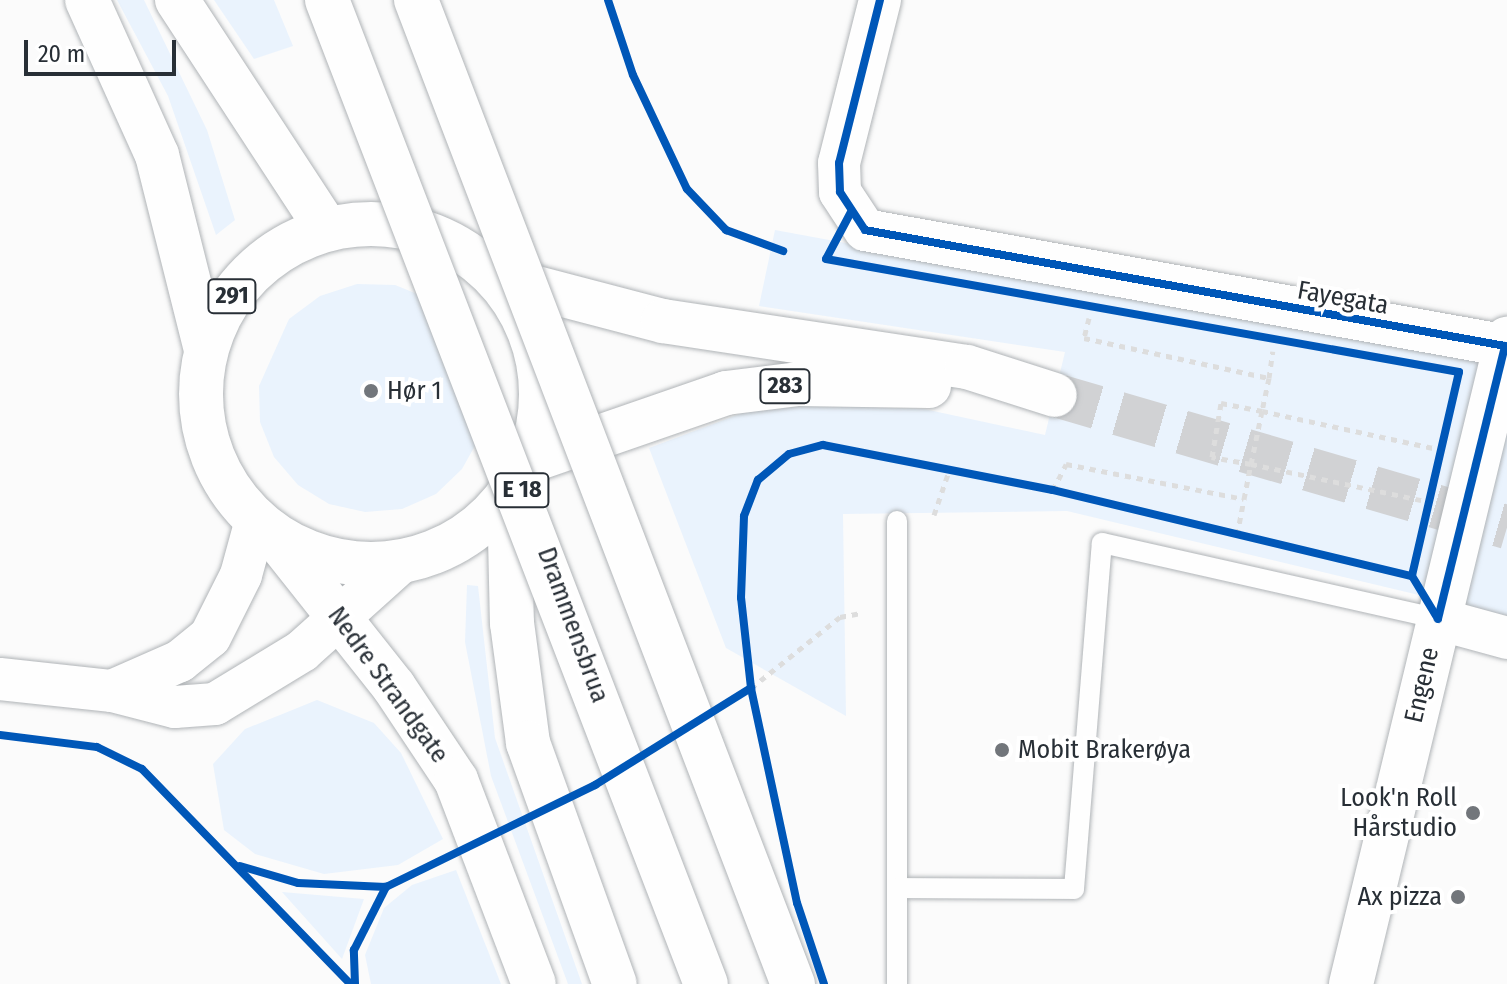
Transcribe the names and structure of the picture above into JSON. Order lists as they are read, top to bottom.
{
  "streets": {
    "main road": [
      "291",
      "283",
      "E 18",
      "Drammensbrua",
      "Nedre Strandgate",
      "Engene"
    ],
    "street": ["Fayegata"]
  },
  "crossings": [
    ["291", "283"],
    ["291", "E 18"],
    ["291", "Nedre Strandgate"],
    ["Fayegata", "Engene"],
    ["283", "E 18"]
  ],
  "places": [
    "Hør 1",
    "Mobit Brakerøya",
    "Look'n Roll Hårstudio",
    "Ax pizza"
  ],
  "scale_bar": "20 m"
}
